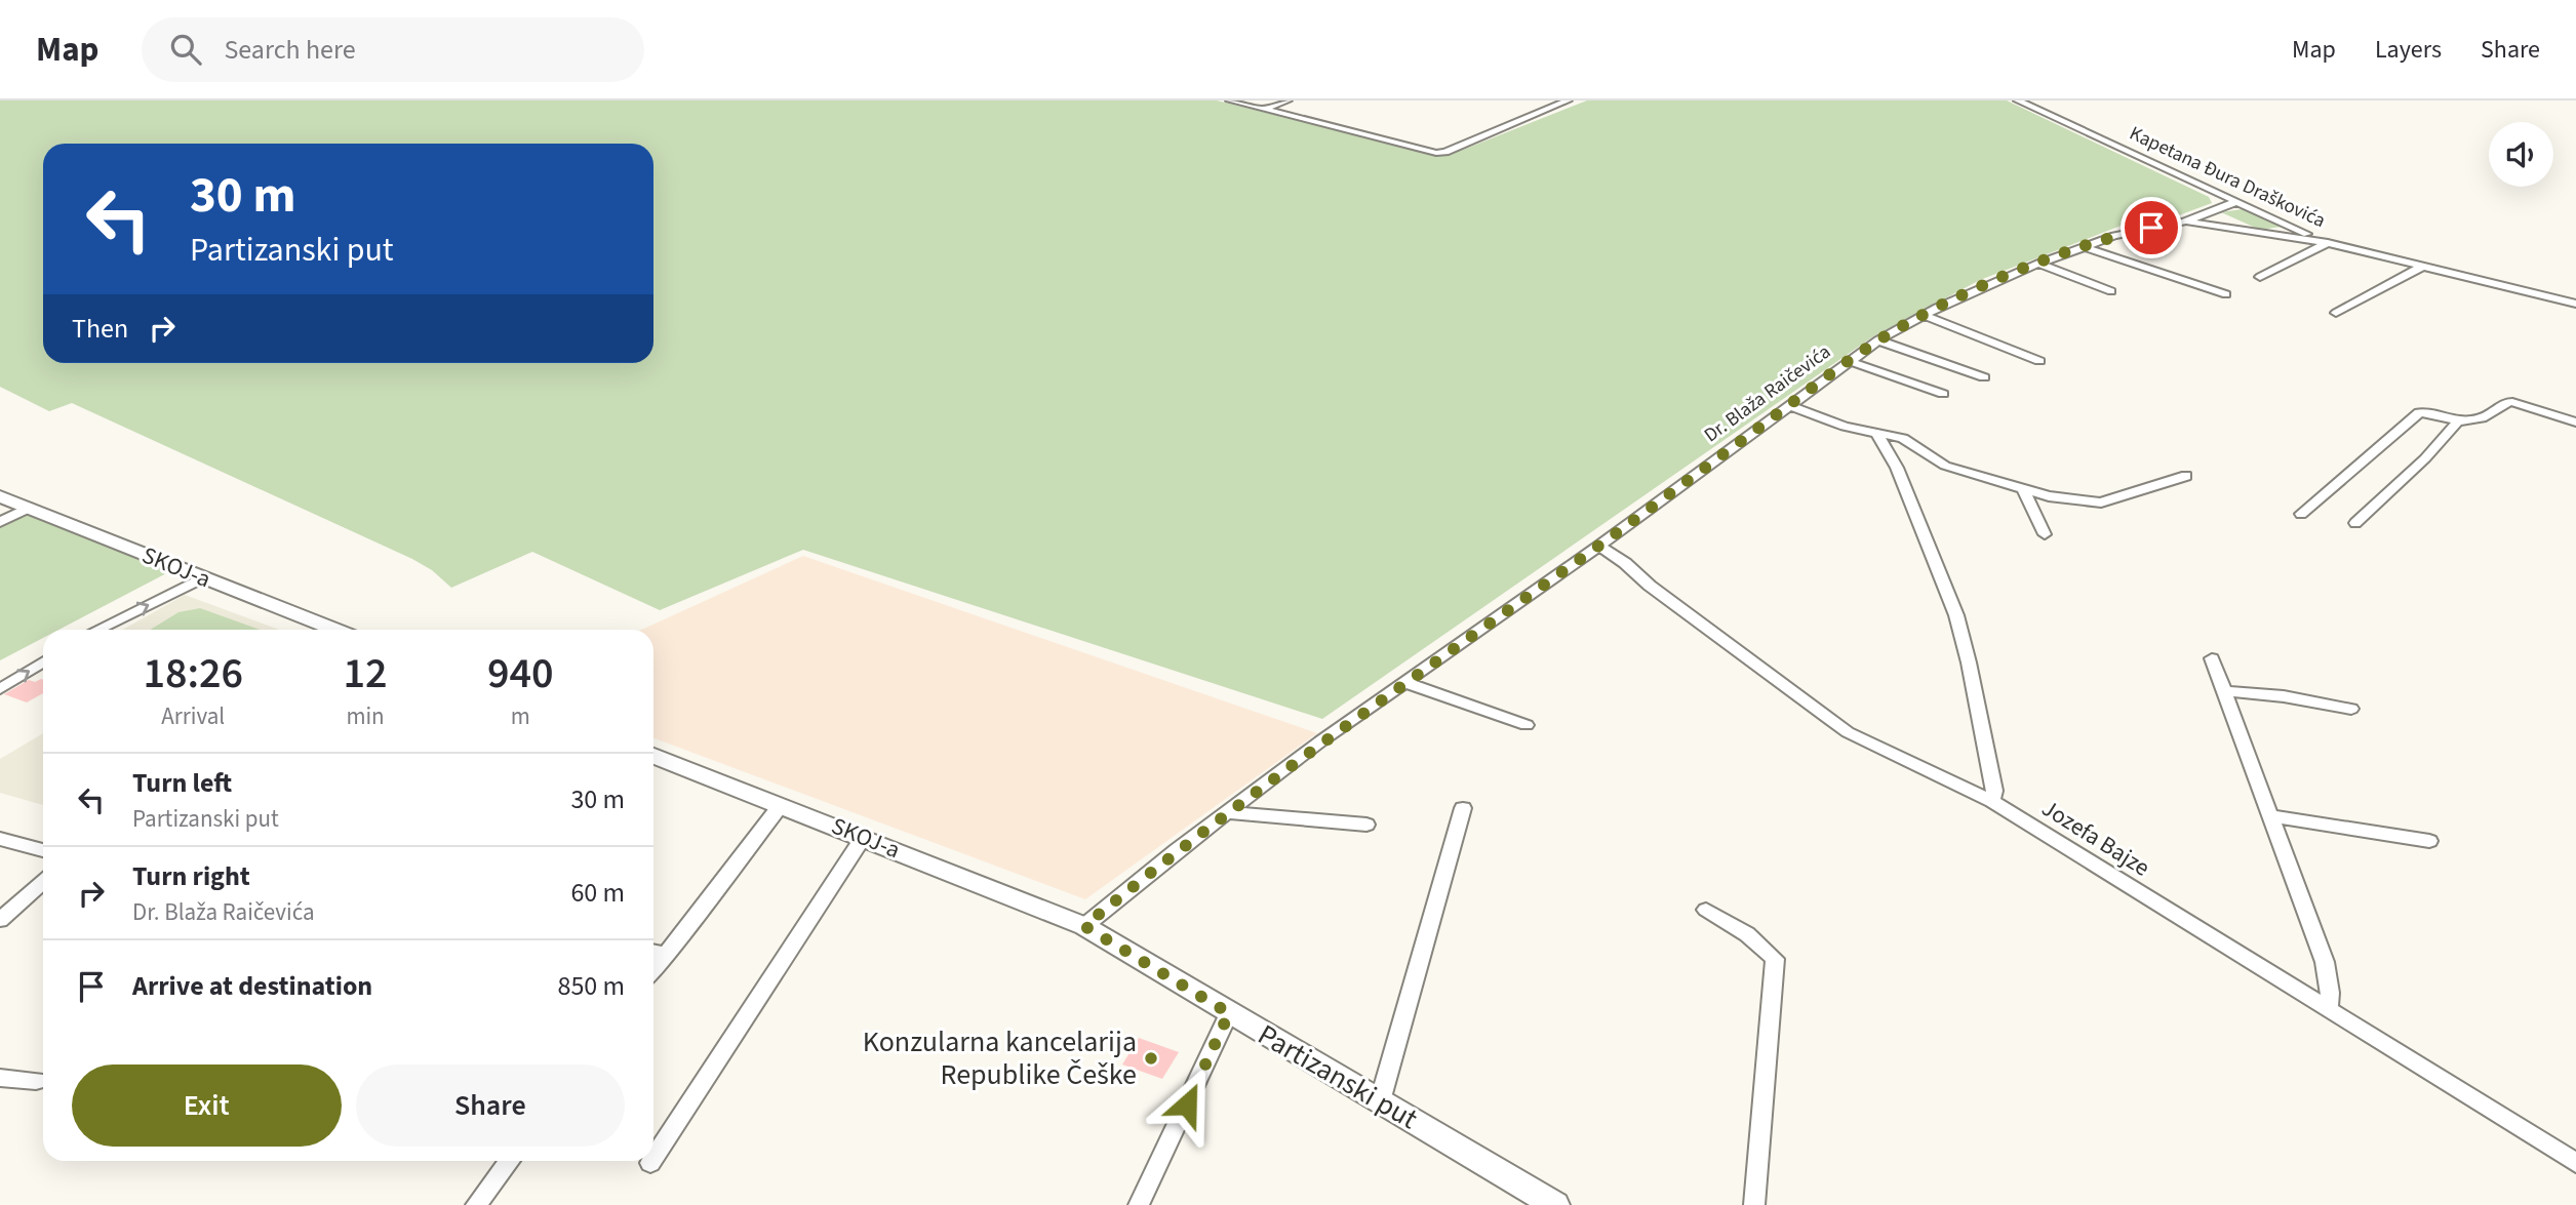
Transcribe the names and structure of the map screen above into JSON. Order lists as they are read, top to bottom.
{
  "streets": {
    "main road": ["SKOJ-a", "Partizanski put"],
    "street": ["Kapetana Đura Draškovića", "Dr. Blaža Raičevića", "Jozefa Bajze"]
  },
  "crossings": [
    ["Kapetana Đura Draškovića", "Dr. Blaža Raičevića"],
    ["Dr. Blaža Raičevića", "SKOJ-a"],
    ["Dr. Blaža Raičevića", "Jozefa Bajze"],
    ["Dr. Blaža Raičevića", "Partizanski put"],
    ["SKOJ-a", "Partizanski put"]
  ],
  "places": ["Konzularna kancelarija Republike Češke"],
  "page": {
    "header": "Map",
    "search": "Search here",
    "nav": ["Map", "Layers", "Share"],
    "turn": ["30 m", "Partizanski put"],
    "then": "Then",
    "eta": [
      "18:26",
      "Arrival",
      "12",
      "min",
      "940",
      "m"
    ],
    "list": [
      {
        "name": "Turn left",
        "note": "Partizanski put",
        "value": "30 m"
      },
      {
        "name": "Turn right",
        "note": "Dr. Blaža Raičevića",
        "value": "60 m"
      },
      {
        "name": "Arrive at destination",
        "value": "850 m"
      }
    ],
    "buttons": ["Exit", "Share"]
  }
}
